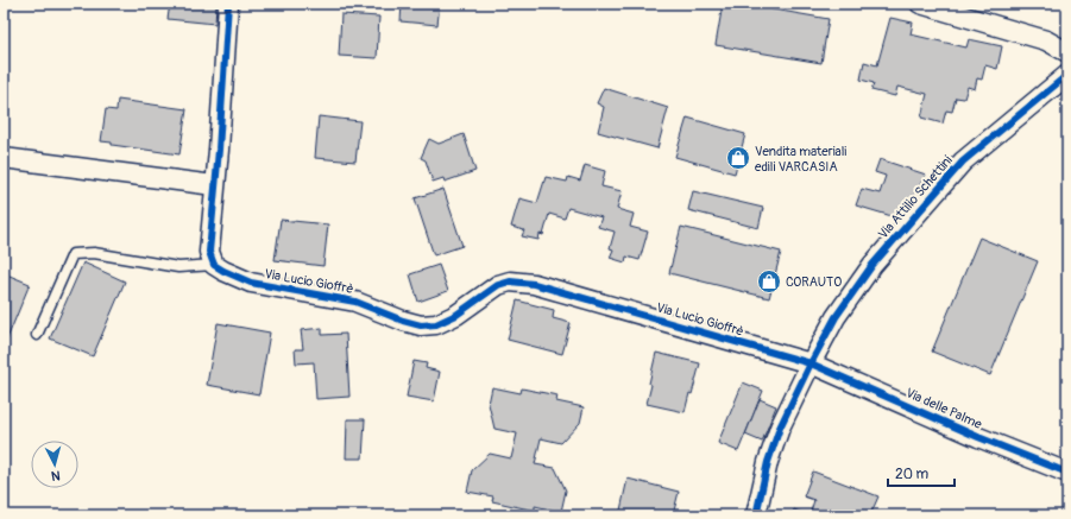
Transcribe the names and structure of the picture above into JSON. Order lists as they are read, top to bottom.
{
  "streets": {
    "street": ["Via Attilio Schettini", "Via Lucio Gioffrè", "Via delle Palme"]
  },
  "crossings": [
    ["Via Attilio Schettini", "Via Lucio Gioffrè"],
    ["Via Attilio Schettini", "Via delle Palme"],
    ["Via Lucio Gioffrè", "Via delle Palme"]
  ],
  "places": {
    "shop": ["Vendita materiali edili VARCASIA", "CORAUTO"]
  },
  "scale_bar": "20 m",
  "north": "bottom"
}
